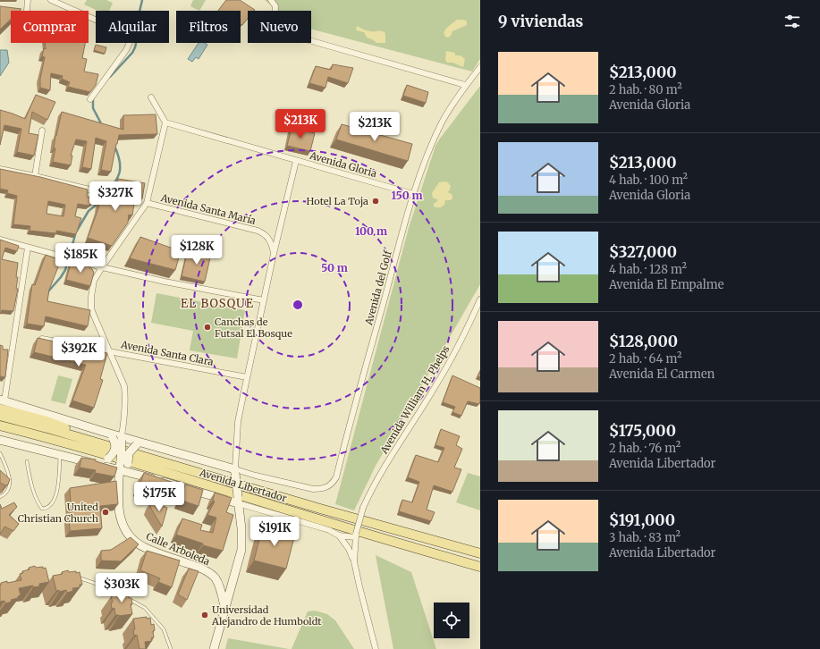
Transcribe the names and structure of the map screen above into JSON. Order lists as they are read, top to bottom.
{
  "streets": {
    "main road": ["Avenida Libertador", "Calle Arboleda"],
    "street": [
      "Avenida Gloria",
      "Avenida Santa María",
      "Avenida del Golf",
      "Avenida Santa Clara",
      "Avenida William H. Phelps"
    ]
  },
  "crossings": [
    ["Avenida Gloria", "Avenida del Golf"],
    ["Avenida del Golf", "Avenida Libertador"],
    ["Avenida William H. Phelps", "Avenida Libertador"],
    ["Avenida Libertador", "Calle Arboleda"]
  ],
  "districts": ["EL BOSQUE"],
  "places": [
    "Hotel La Toja",
    "Canchas de Futsal El Bosque",
    "United Christian Church",
    "Universidad Alejandro de Humboldt"
  ],
  "page": {
    "heading": "9 viviendas",
    "chip": [
      "Comprar",
      "Alquilar",
      "Filtros",
      "Nuevo"
    ],
    "list": [
      {
        "name": "$213,000",
        "note": "2 hab. · 80 m² · Avenida Gloria"
      },
      {
        "name": "$213,000",
        "note": "4 hab. · 100 m² · Avenida Gloria"
      },
      {
        "name": "$327,000",
        "note": "4 hab. · 128 m² · Avenida El Empalme"
      },
      {
        "name": "$128,000",
        "note": "2 hab. · 64 m² · Avenida El Carmen"
      },
      {
        "name": "$175,000",
        "note": "2 hab. · 76 m² · Avenida Libertador"
      },
      {
        "name": "$191,000",
        "note": "3 hab. · 83 m² · Avenida Libertador"
      }
    ],
    "price": [
      "$213K",
      "$213K",
      "$327K",
      "$128K",
      "$185K",
      "$392K",
      "$175K",
      "$191K",
      "$303K"
    ]
  },
  "rings": ["150 m", "100 m", "50 m"]
}
